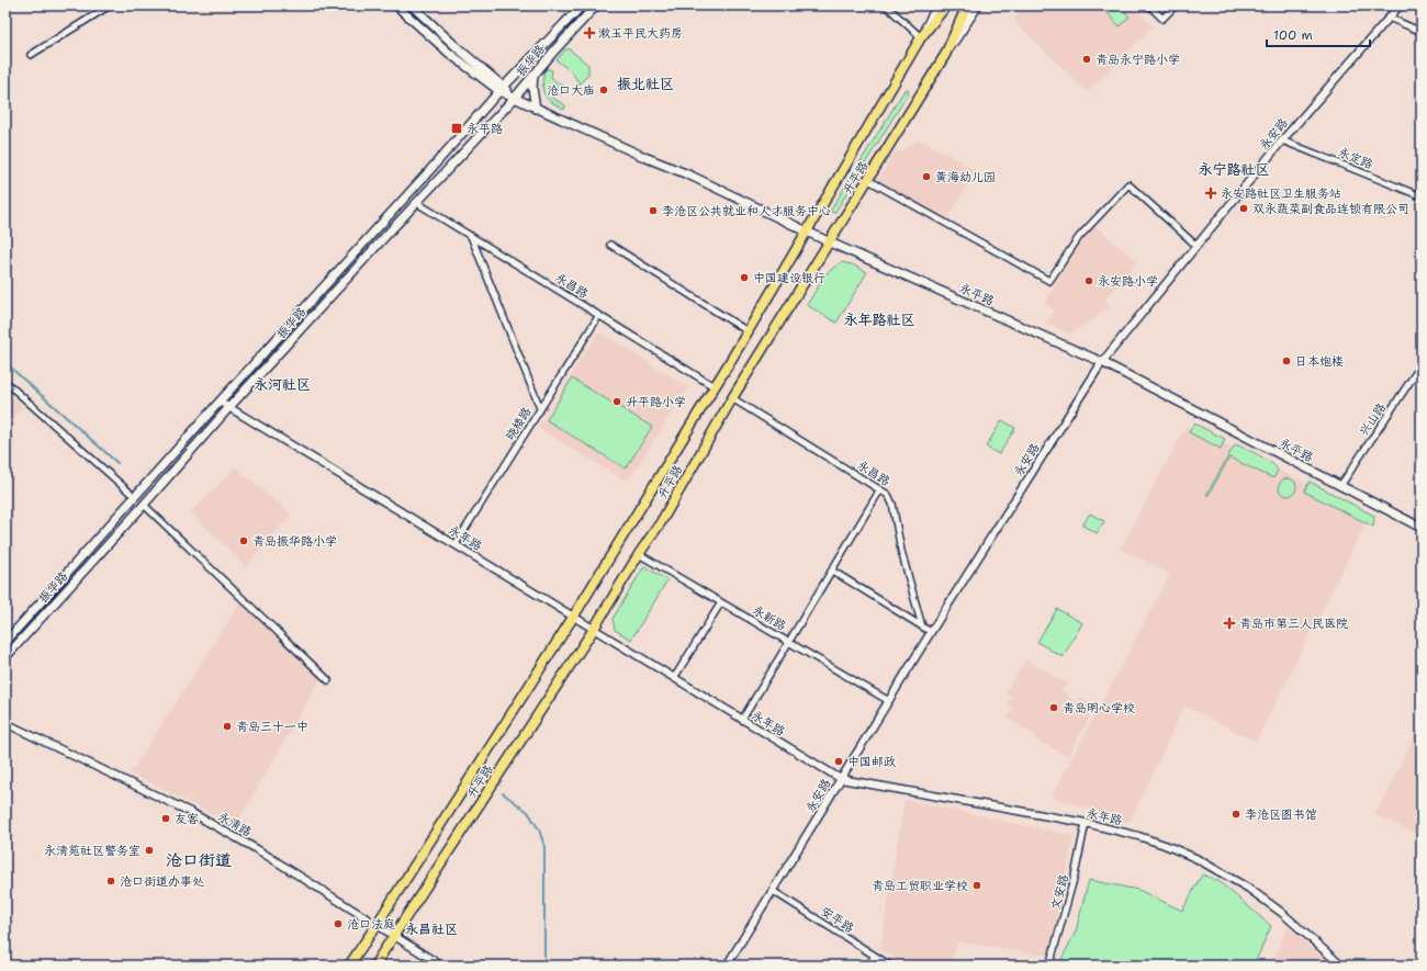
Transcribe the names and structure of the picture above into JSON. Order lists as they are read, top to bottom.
{
  "streets": {
    "main road": ["振华路", "升平路", "永平路"],
    "street": [
      "永安路",
      "永定路",
      "永昌路",
      "兴山路",
      "晓楼路",
      "永年路",
      "永新路",
      "永清路",
      "文安路",
      "安平路"
    ]
  },
  "crossings": [
    ["振华路", "永昌路"],
    ["振华路", "永平路"],
    ["振华路", "永年路"],
    ["永安路", "永定路"],
    ["永安路", "永平路"],
    ["永安路", "永年路"],
    ["永安路", "永新路"],
    ["永安路", "安平路"],
    ["升平路", "永昌路"],
    ["升平路", "永平路"],
    ["升平路", "永年路"],
    ["升平路", "永新路"],
    ["升平路", "永清路"],
    ["永昌路", "晓楼路"],
    ["永平路", "兴山路"],
    ["晓楼路", "永年路"],
    ["永年路", "文安路"]
  ],
  "districts": [
    "振北社区",
    "永宁路社区",
    "永年路社区",
    "永河社区",
    "沧口街道",
    "永昌社区"
  ],
  "places": {
    "health": ["漱玉平民大药房", "永安路社区卫生服务站", "青岛市第三人民医院"],
    "other": [
      "青岛永宁路小学",
      "沧口大庙",
      "黄海幼儿园",
      "双永蔬菜副食品连锁有限公司",
      "李沧区公共就业和人才服务中心",
      "中国建设银行",
      "永安路小学",
      "日本炮楼",
      "升平路小学",
      "青岛振华路小学",
      "青岛明心学校",
      "青岛三十一中",
      "中国邮政",
      "李沧区图书馆",
      "友客",
      "永清苑社区警务室",
      "沧口街道办事处",
      "青岛工贸职业学校",
      "沧口法庭"
    ],
    "transit": ["永平路"]
  },
  "scale_bar": "100 m"
}
